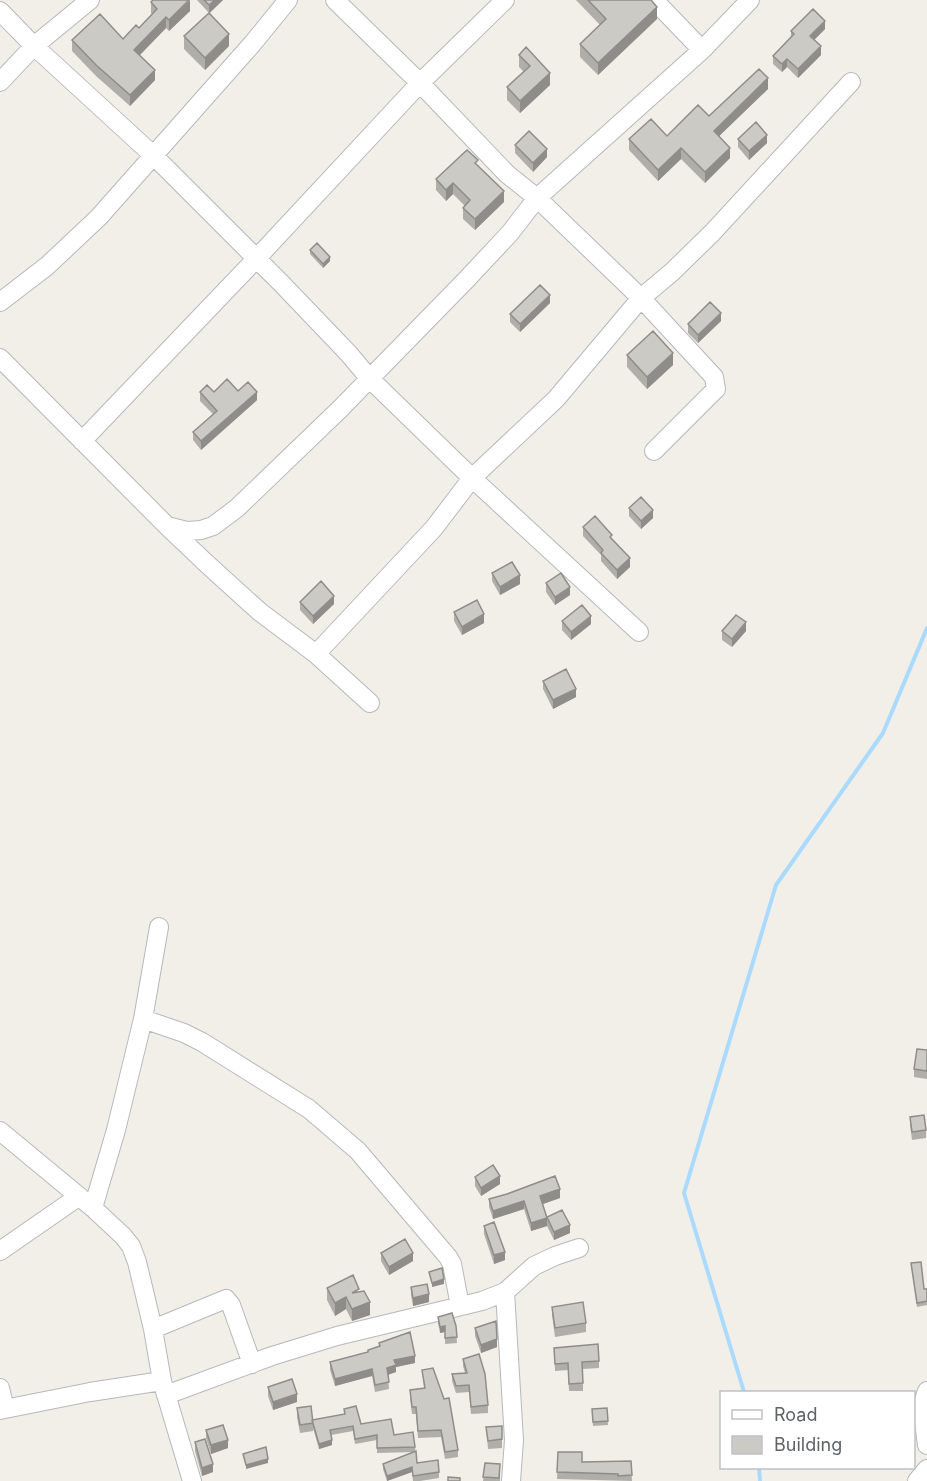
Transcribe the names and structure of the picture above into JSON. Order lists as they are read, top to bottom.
{
  "legend": ["Road", "Building"]
}
